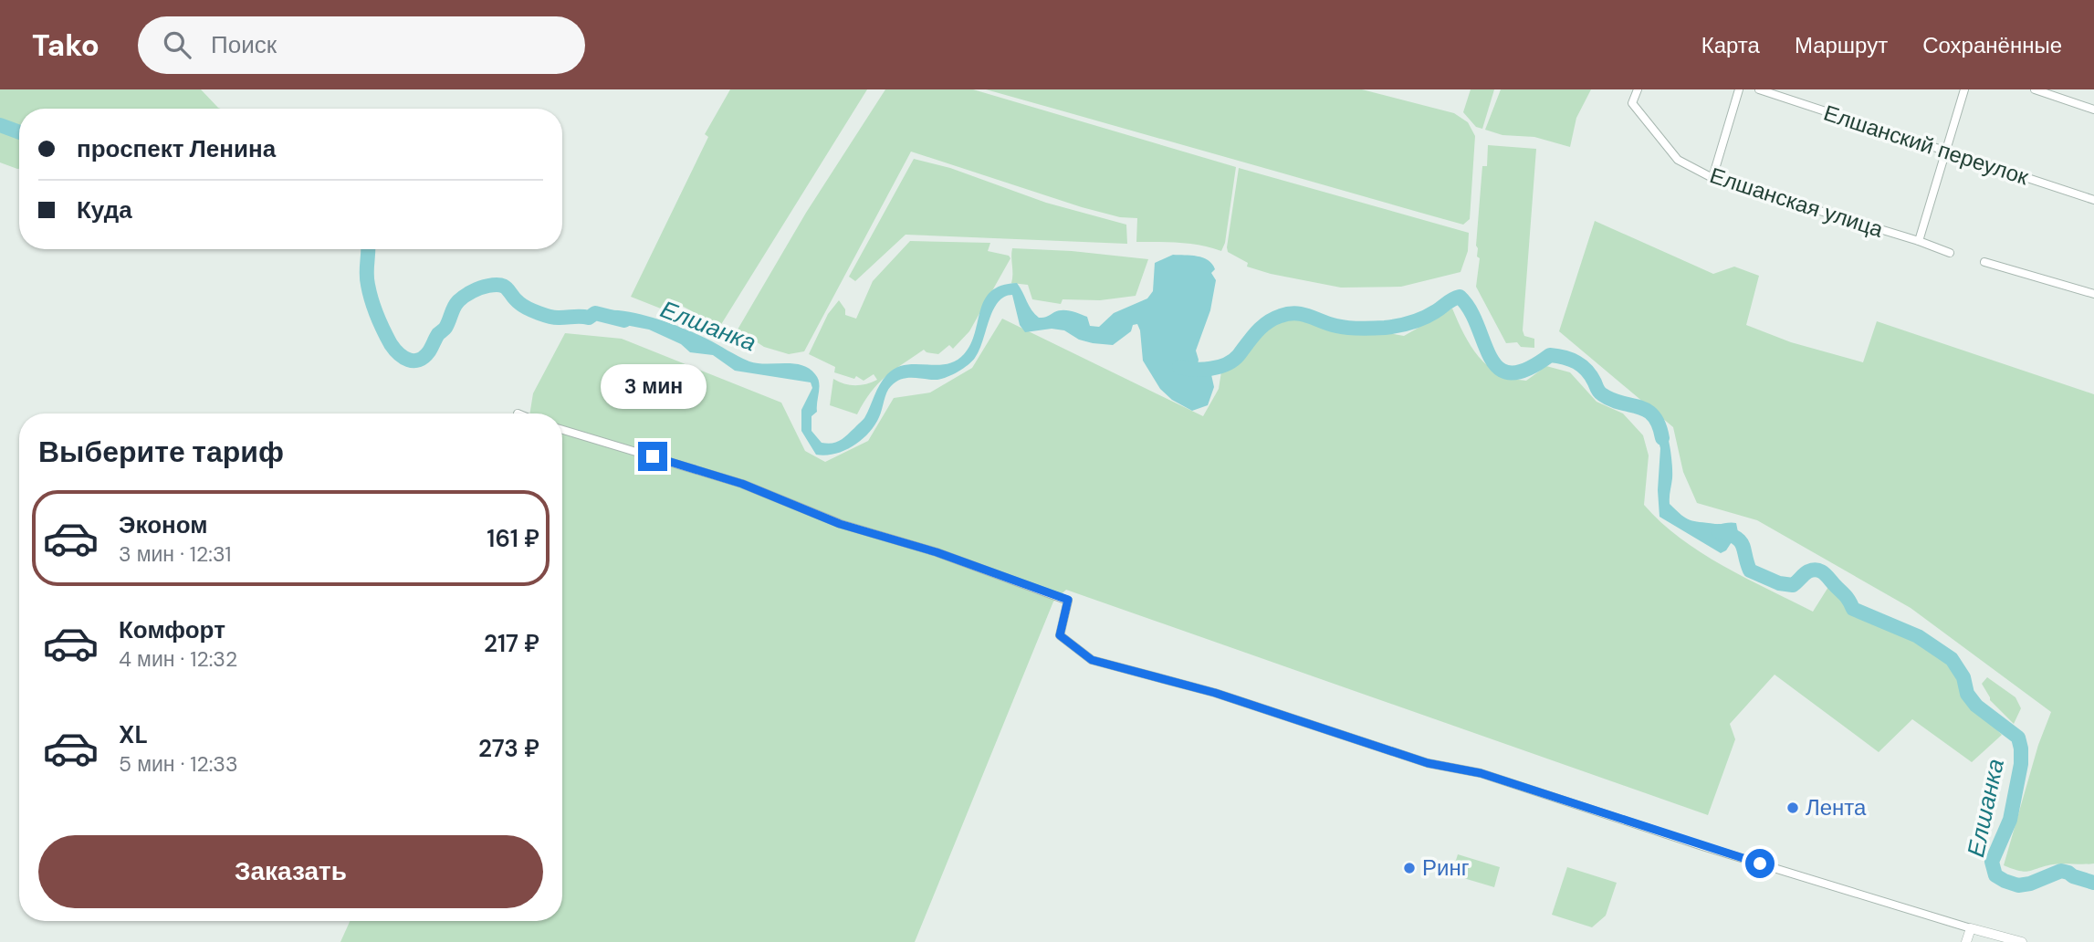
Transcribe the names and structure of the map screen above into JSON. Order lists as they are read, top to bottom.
{
  "streets": {
    "street": ["Елшанский переулок", "Елшанская улица"]
  },
  "water": ["Елшанка"],
  "places": ["Лента", "Ринг"],
  "page": {
    "header": "Tako",
    "search": "Поиск",
    "nav": ["Карта", "Маршрут", "Сохранённые"],
    "banner": ["проспект Ленина", "Куда"],
    "bubble": "3 мин",
    "heading": "Выберите тариф",
    "list": [
      {
        "name": "Эконом",
        "note": "3 мин · 12:31",
        "value": "161 ₽"
      },
      {
        "name": "Комфорт",
        "note": "4 мин · 12:32",
        "value": "217 ₽"
      },
      {
        "name": "XL",
        "note": "5 мин · 12:33",
        "value": "273 ₽"
      }
    ],
    "buttons": "Заказать"
  }
}
